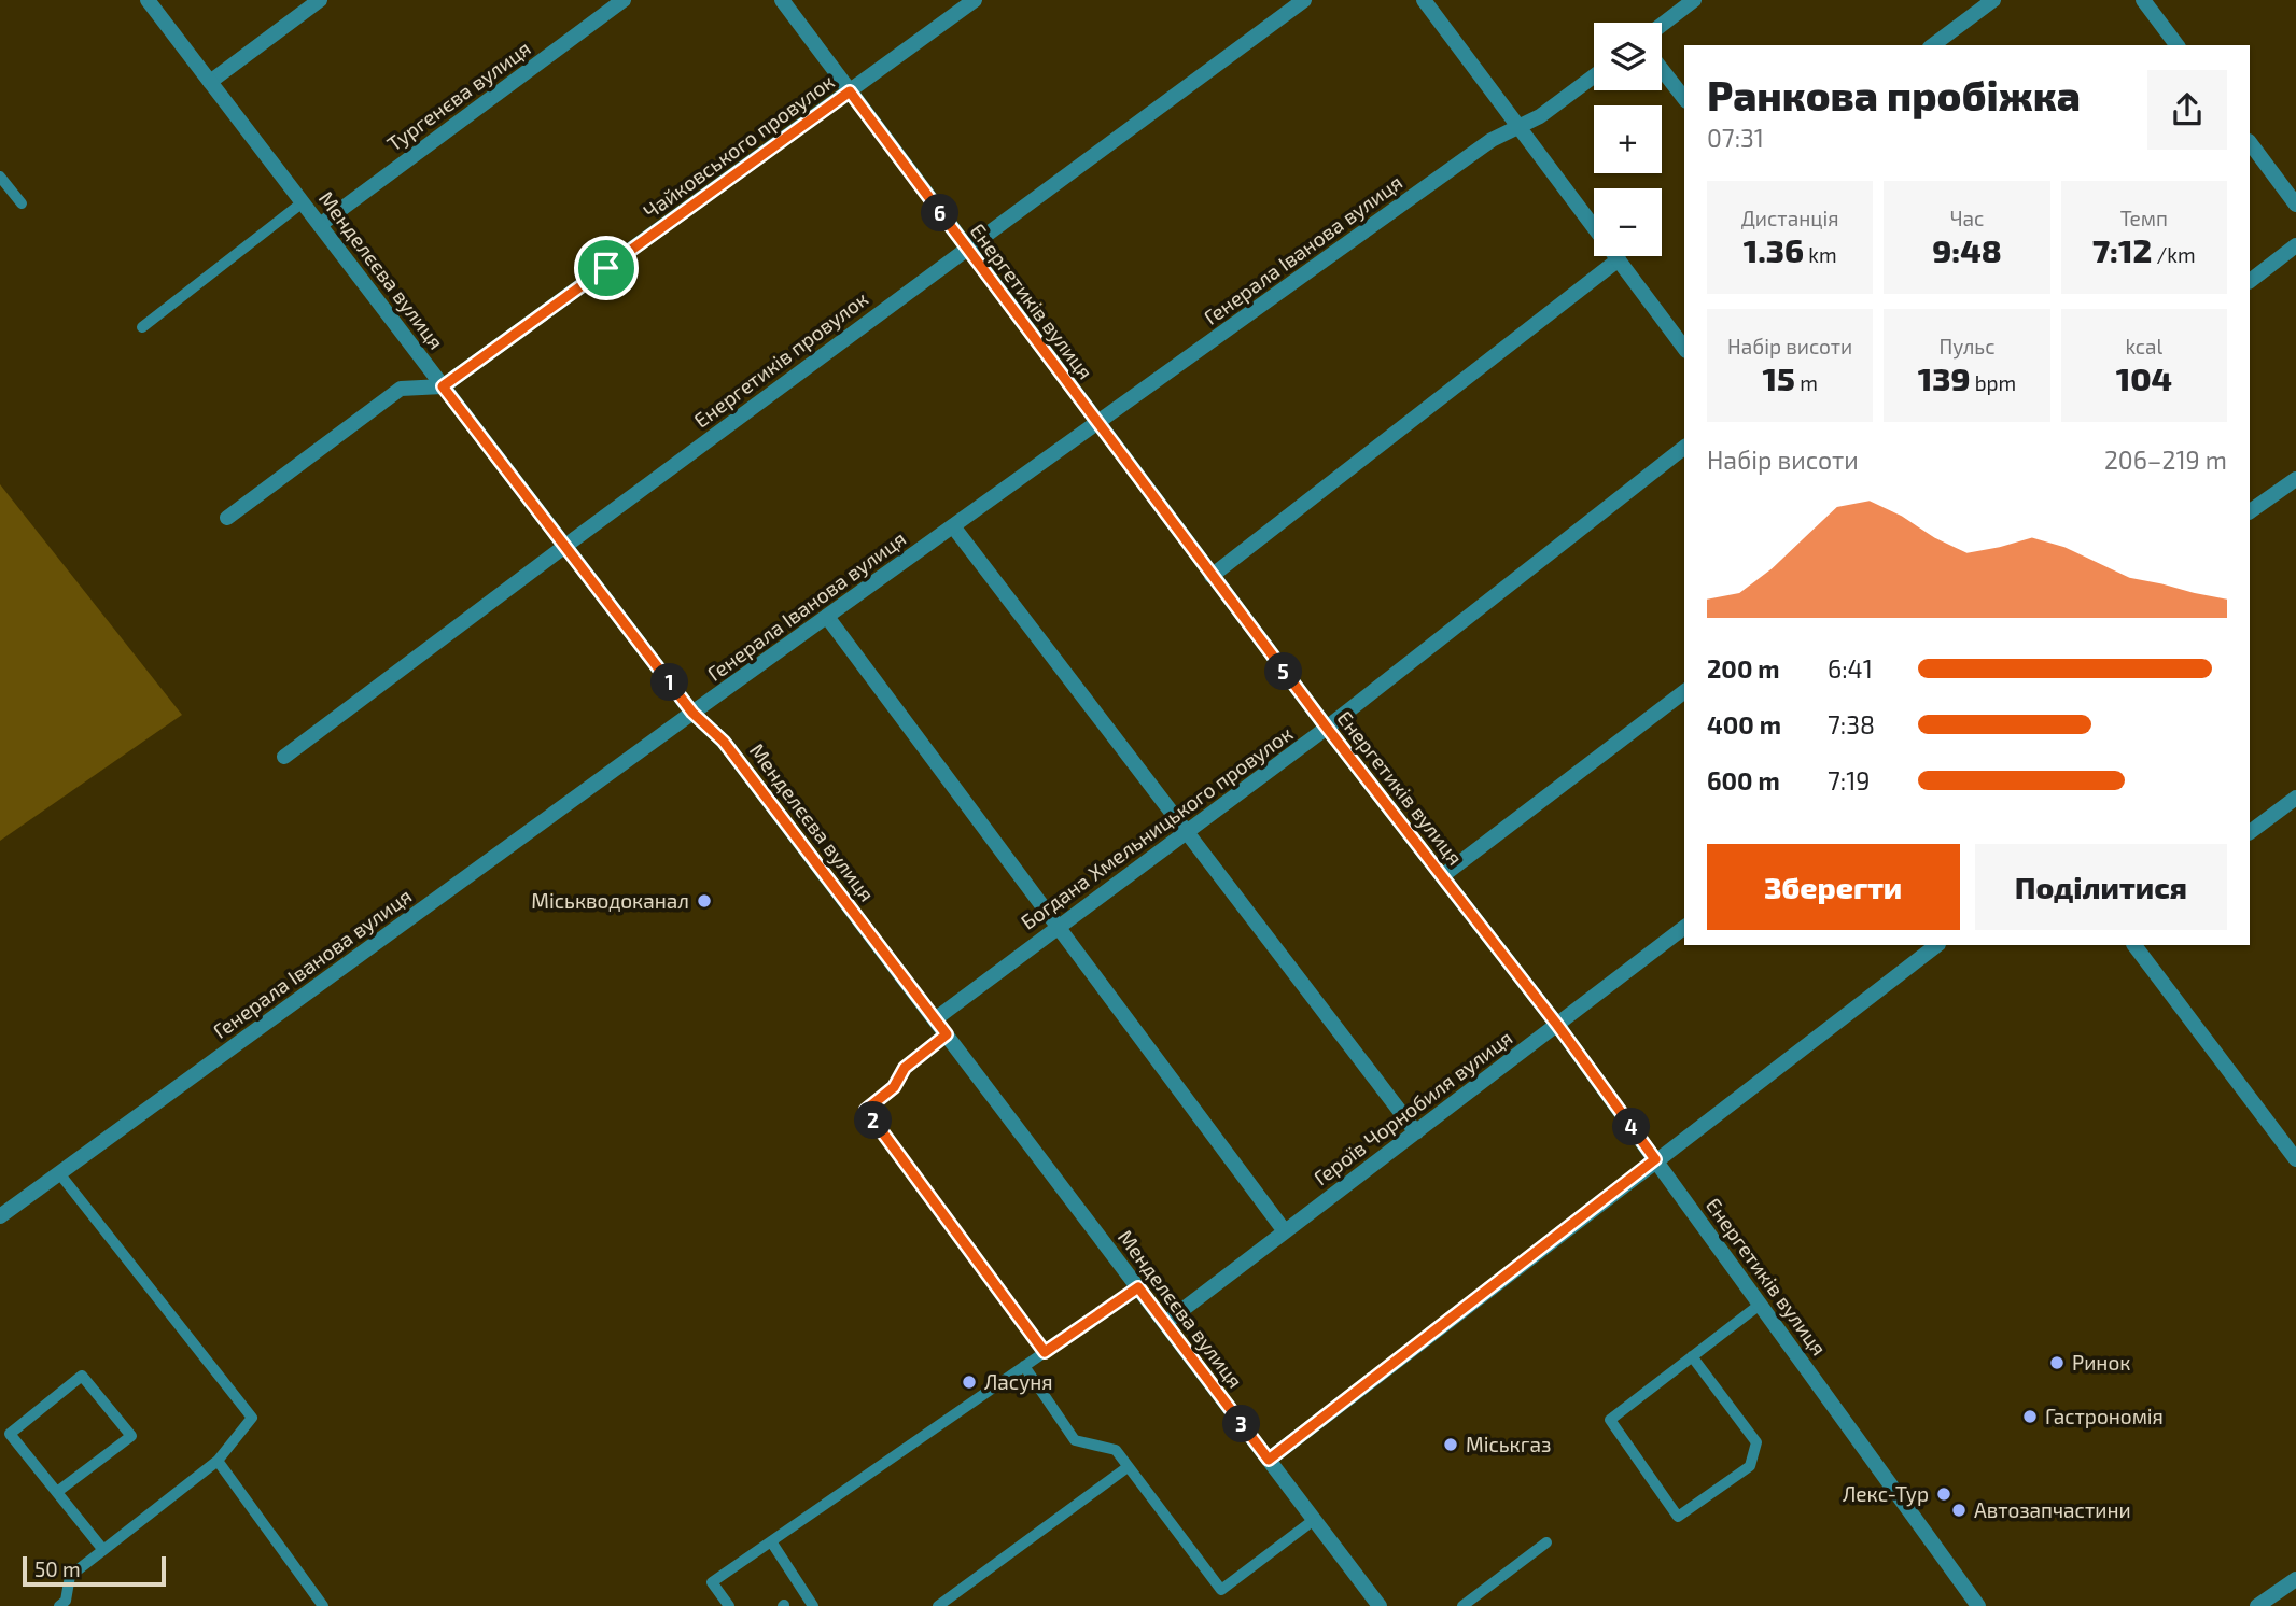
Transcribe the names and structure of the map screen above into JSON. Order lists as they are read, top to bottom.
{
  "streets": {
    "street": [
      "Тургенєва вулиця",
      "Чайковського провулок",
      "Генерала Іванова вулиця",
      "Менделєєва вулиця",
      "Енергетиків вулиця",
      "Енергетиків провулок",
      "Богдана Хмельницького провулок",
      "Героїв Чорнобиля вулиця"
    ]
  },
  "crossings": [
    ["Тургенєва вулиця", "Менделєєва вулиця"],
    ["Чайковського провулок", "Менделєєва вулиця"],
    ["Чайковського провулок", "Енергетиків вулиця"],
    ["Генерала Іванова вулиця", "Менделєєва вулиця"],
    ["Генерала Іванова вулиця", "Енергетиків вулиця"],
    ["Менделєєва вулиця", "Енергетиків провулок"],
    ["Менделєєва вулиця", "Богдана Хмельницького провулок"],
    ["Менделєєва вулиця", "Героїв Чорнобиля вулиця"],
    ["Енергетиків вулиця", "Енергетиків провулок"],
    ["Енергетиків вулиця", "Богдана Хмельницького провулок"],
    ["Енергетиків вулиця", "Героїв Чорнобиля вулиця"]
  ],
  "places": [
    "Міськводоканал",
    "Ринок",
    "Ласуня",
    "Гастрономія",
    "Міськгаз",
    "Лекс-Тур",
    "Автозапчастини"
  ],
  "scale_bar": "50 m",
  "page": {
    "map_buttons": ["+", "−"],
    "heading": ["Ранкова пробіжка", "07:31"],
    "stats": [
      ["Дистанція", "1.36 km"],
      ["Час", "9:48"],
      ["Темп", "7:12 /km"],
      ["Набір висоти", "15 m"],
      ["Пульс", "139 bpm"],
      ["kcal", "104"]
    ],
    "pins": [
      "6",
      "5",
      "1",
      "2",
      "4",
      "3"
    ],
    "chart": ["Набір висоти", "206–219 m"],
    "list": [
      {
        "name": "200 m",
        "note": "6:41"
      },
      {
        "name": "400 m",
        "note": "7:38"
      },
      {
        "name": "600 m",
        "note": "7:19"
      }
    ],
    "buttons": ["Зберегти", "Поділитися"],
    "scale": "50 m"
  }
}
